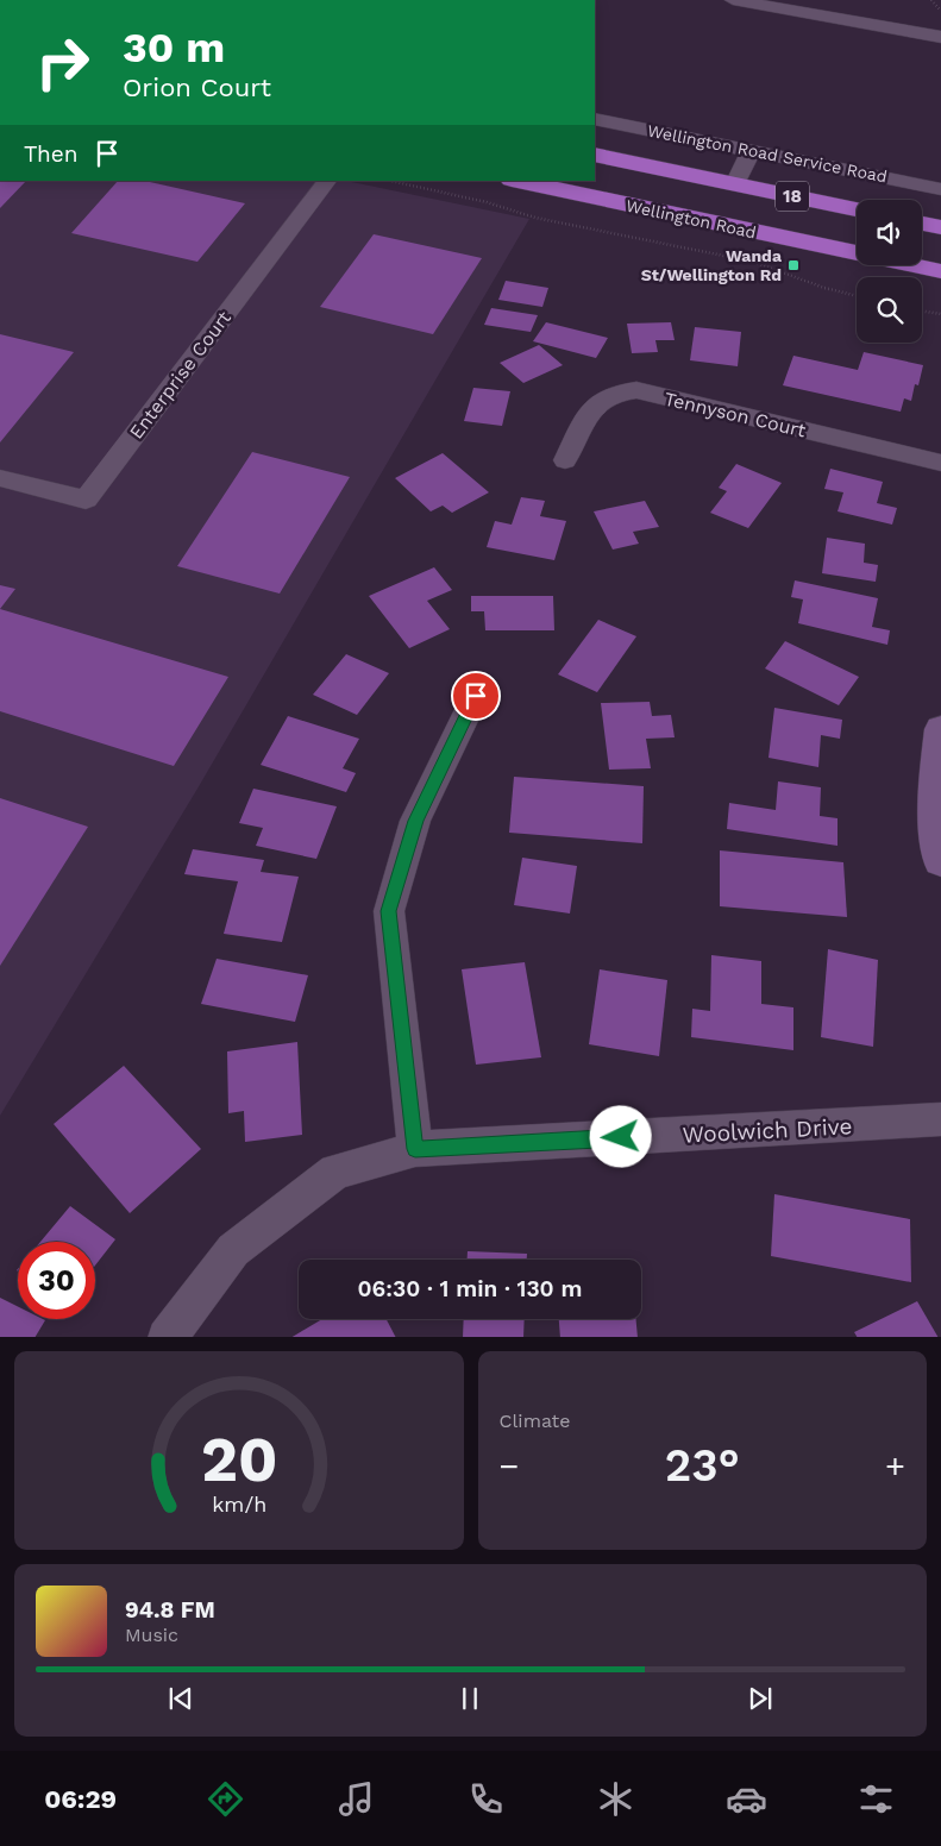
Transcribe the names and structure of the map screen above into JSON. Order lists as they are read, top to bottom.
{
  "streets": {
    "highway": ["18", "Wellington Road"],
    "street": [
      "Wellington Road Service Road",
      "Enterprise Court",
      "Tennyson Court",
      "Woolwich Drive"
    ]
  },
  "places": {
    "transit": ["Wanda St/Wellington Rd"]
  },
  "page": {
    "turn": ["30 m", "Orion Court"],
    "then": "Then",
    "limit": "30",
    "trip": "06:30 · 1 min · 130 m",
    "tile": "Climate",
    "heat": ["−", "23°", "+"],
    "song": ["94.8 FM", "Music"],
    "tabs": "06:29",
    "gauge": ["20", "km/h"]
  }
}
